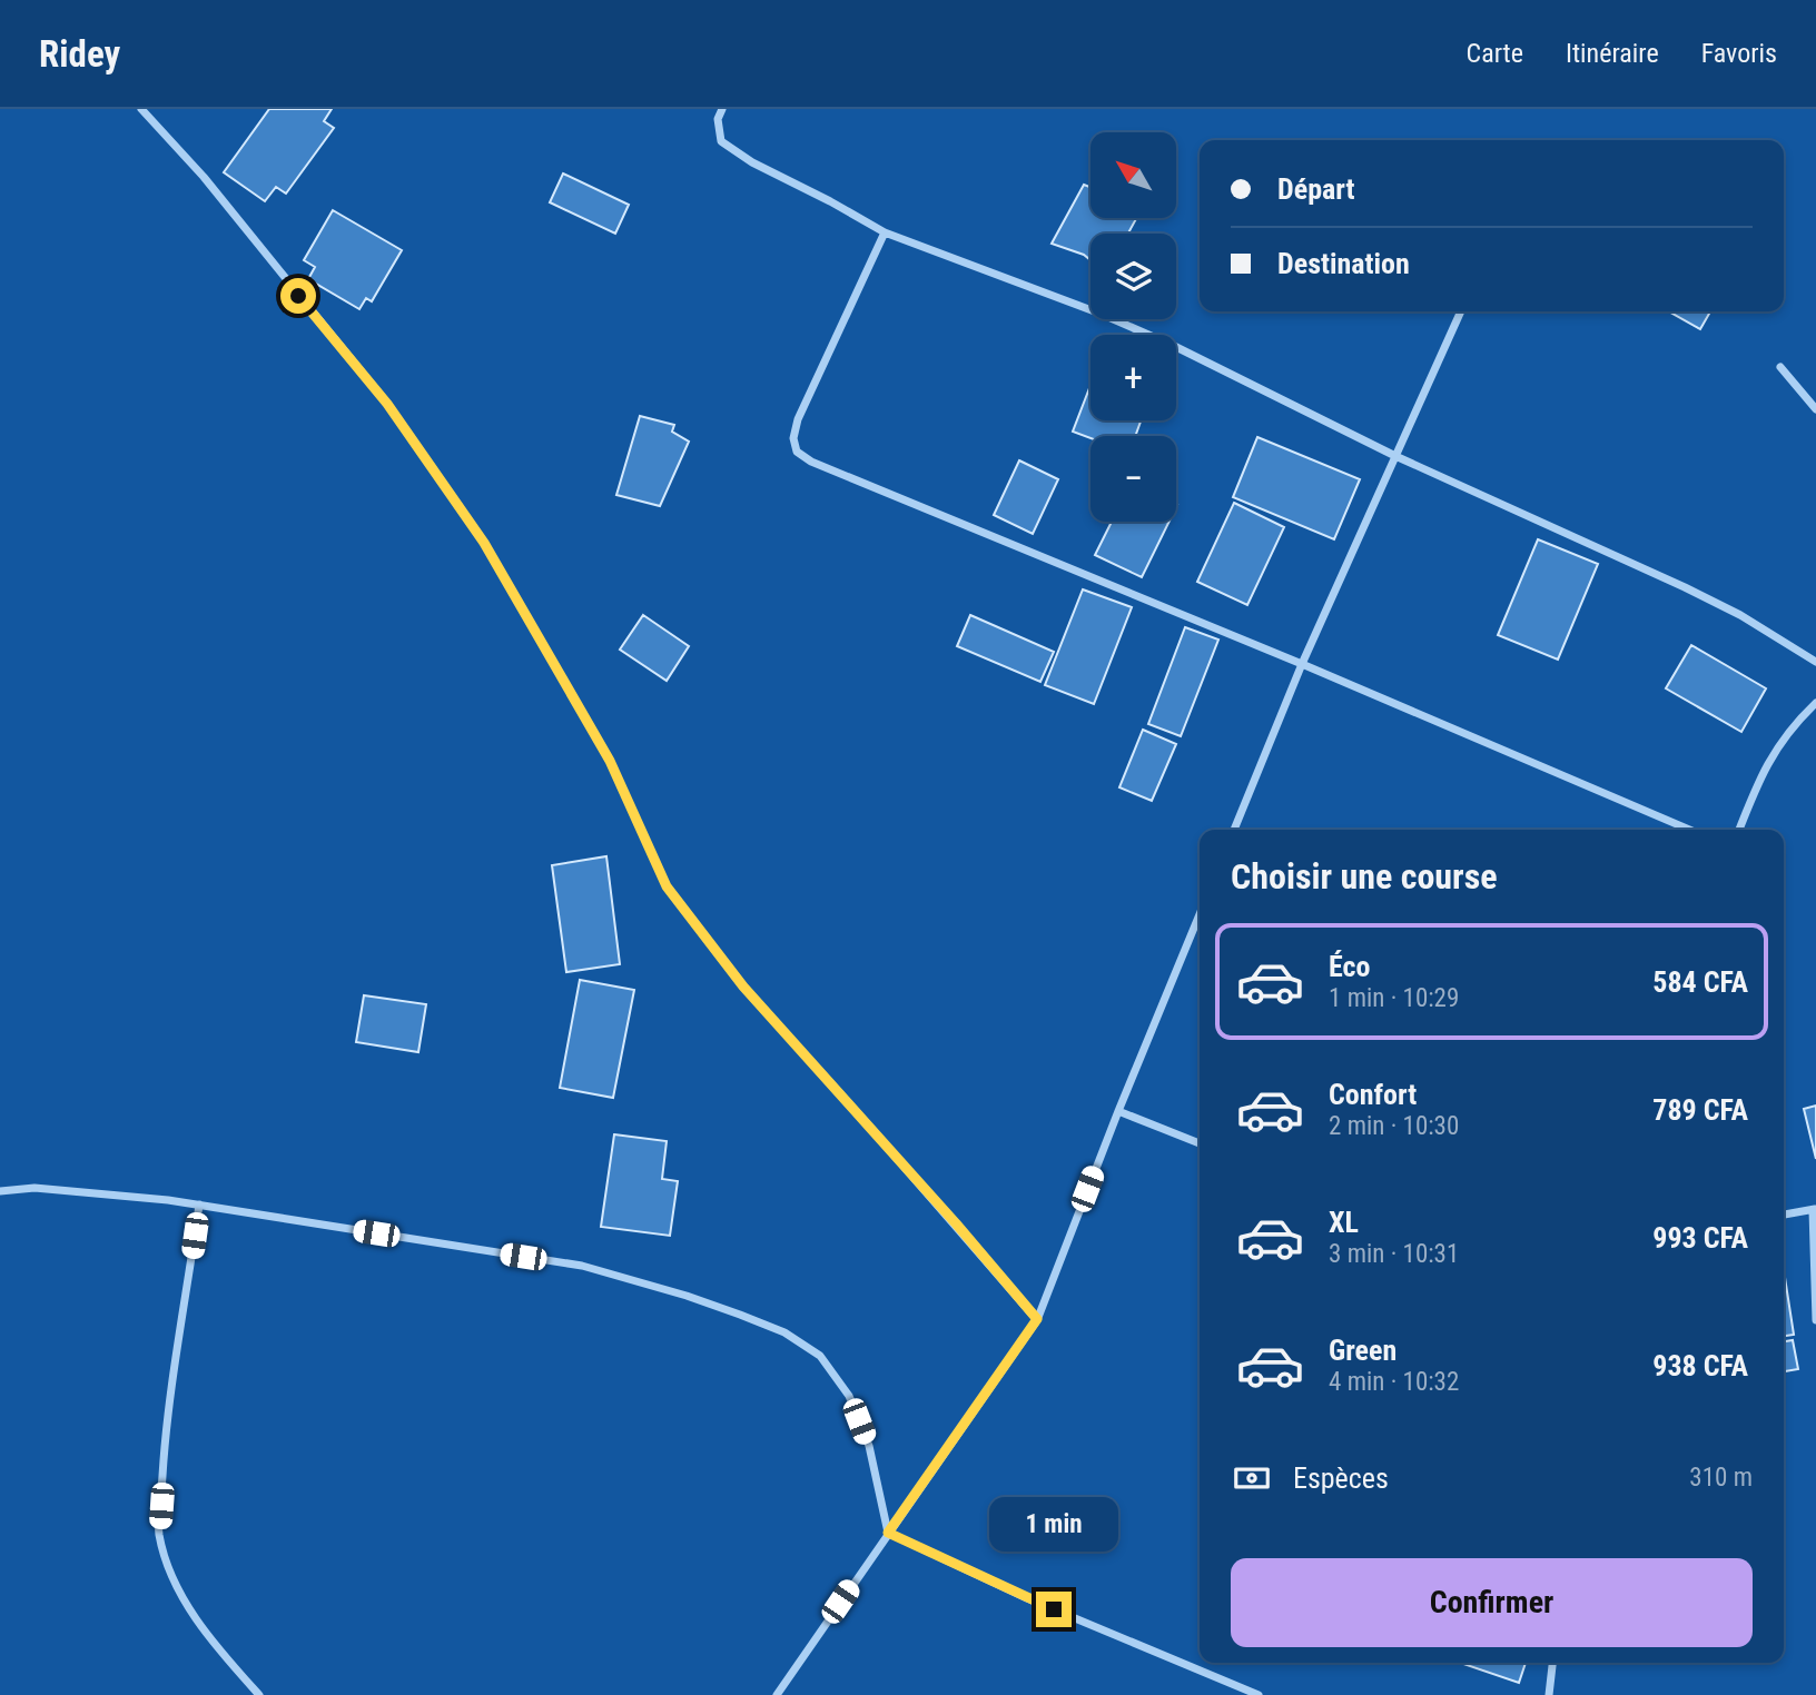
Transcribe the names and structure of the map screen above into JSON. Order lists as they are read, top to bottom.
{
  "north": "top left",
  "page": {
    "header": "Ridey",
    "nav": ["Carte", "Itinéraire", "Favoris"],
    "map_buttons": ["+", "−"],
    "banner": ["Départ", "Destination"],
    "heading": "Choisir une course",
    "list": [
      {
        "name": "Éco",
        "note": "1 min · 10:29",
        "value": "584 CFA"
      },
      {
        "name": "Confort",
        "note": "2 min · 10:30",
        "value": "789 CFA"
      },
      {
        "name": "XL",
        "note": "3 min · 10:31",
        "value": "993 CFA"
      },
      {
        "name": "Green",
        "note": "4 min · 10:32",
        "value": "938 CFA"
      }
    ],
    "pay": ["Espèces", "310 m"],
    "bubble": "1 min",
    "buttons": "Confirmer"
  }
}
